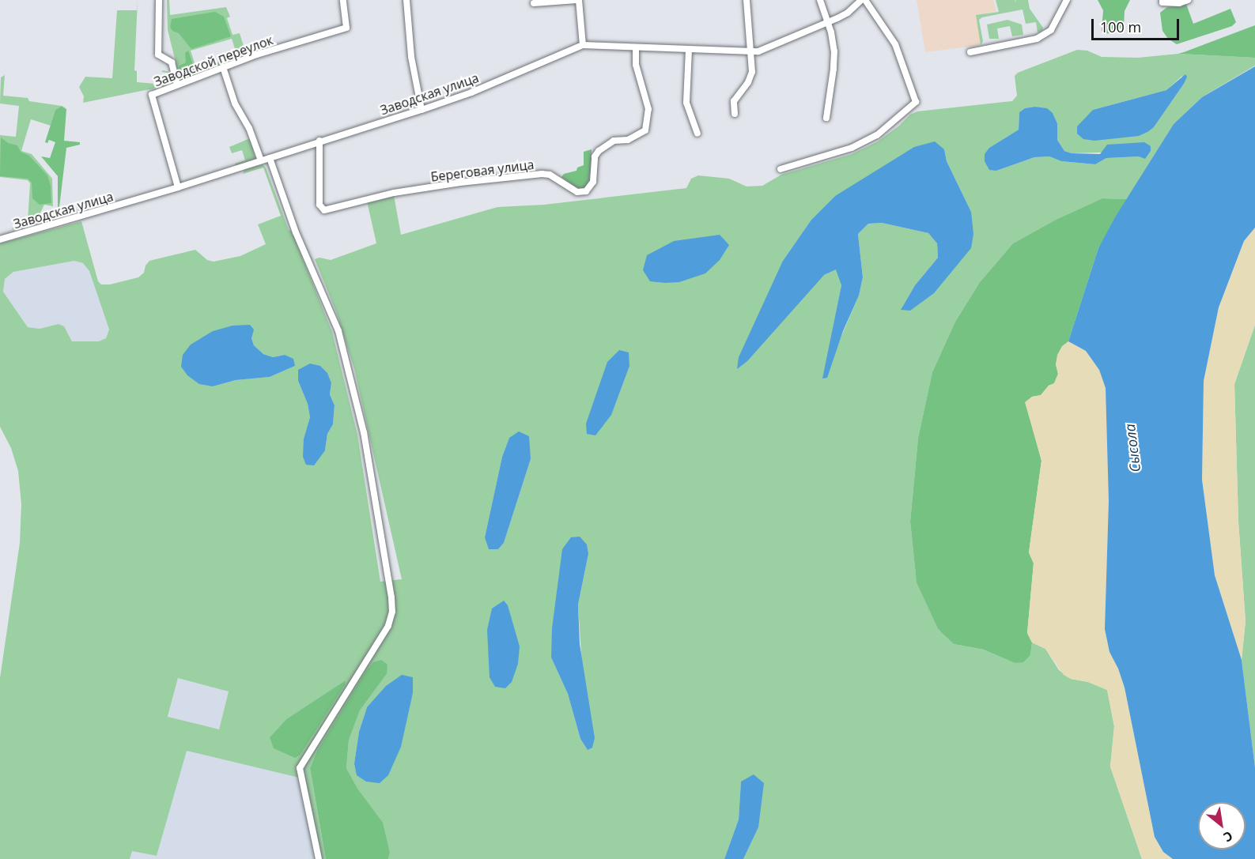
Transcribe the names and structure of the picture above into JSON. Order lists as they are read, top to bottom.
{
  "streets": {
    "street": ["Заводской переулок", "Заводская улица", "Береговая улица"]
  },
  "crossings": [
    ["Заводской переулок", "Заводская улица"],
    ["Заводская улица", "Береговая улица"]
  ],
  "water": ["Сысола"],
  "scale_bar": "100 m",
  "north": "bottom right"
}
